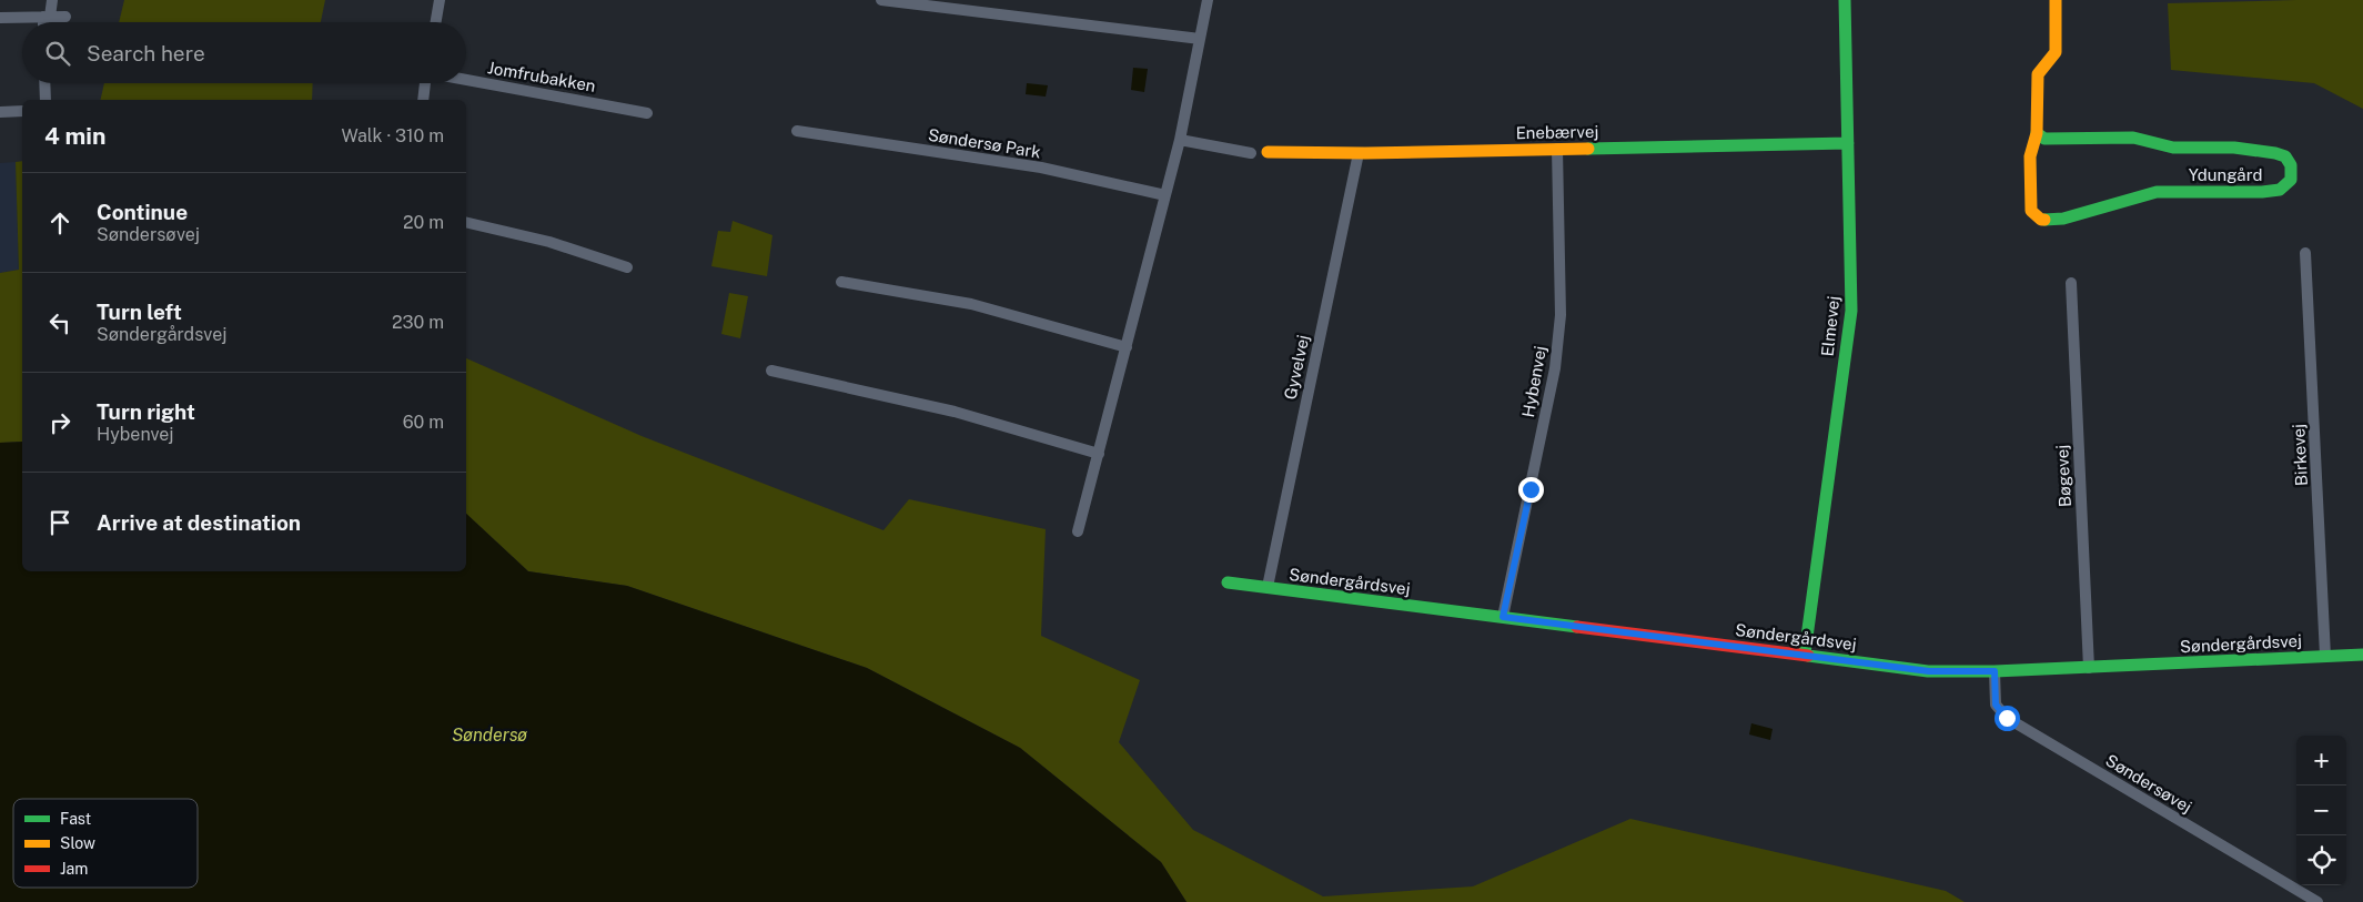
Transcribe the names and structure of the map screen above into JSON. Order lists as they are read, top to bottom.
{
  "streets": {
    "street": [
      "Jomfrubakken",
      "Enebærvej",
      "Søndersø Park",
      "Ydungård",
      "Elmevej",
      "Gyvelvej",
      "Hybenvej",
      "Birkevej",
      "Bøgevej",
      "Søndergårdsvej",
      "Søndersøvej"
    ]
  },
  "crossings": [
    ["Enebærvej", "Elmevej"],
    ["Enebærvej", "Gyvelvej"],
    ["Enebærvej", "Hybenvej"],
    ["Elmevej", "Søndergårdsvej"],
    ["Gyvelvej", "Søndergårdsvej"],
    ["Hybenvej", "Søndergårdsvej"],
    ["Birkevej", "Søndergårdsvej"],
    ["Bøgevej", "Søndergårdsvej"],
    ["Søndergårdsvej", "Søndersøvej"]
  ],
  "water": ["Søndersø"],
  "legend": ["Fast", "Slow", "Jam"],
  "page": {
    "search": "Search here",
    "heading": ["4 min", "Walk · 310 m"],
    "list": [
      ["Continue", "Søndersøvej", "20 m"],
      ["Turn left", "Søndergårdsvej", "230 m"],
      ["Turn right", "Hybenvej", "60 m"],
      "Arrive at destination"
    ],
    "map_buttons": ["+", "−"]
  }
}
